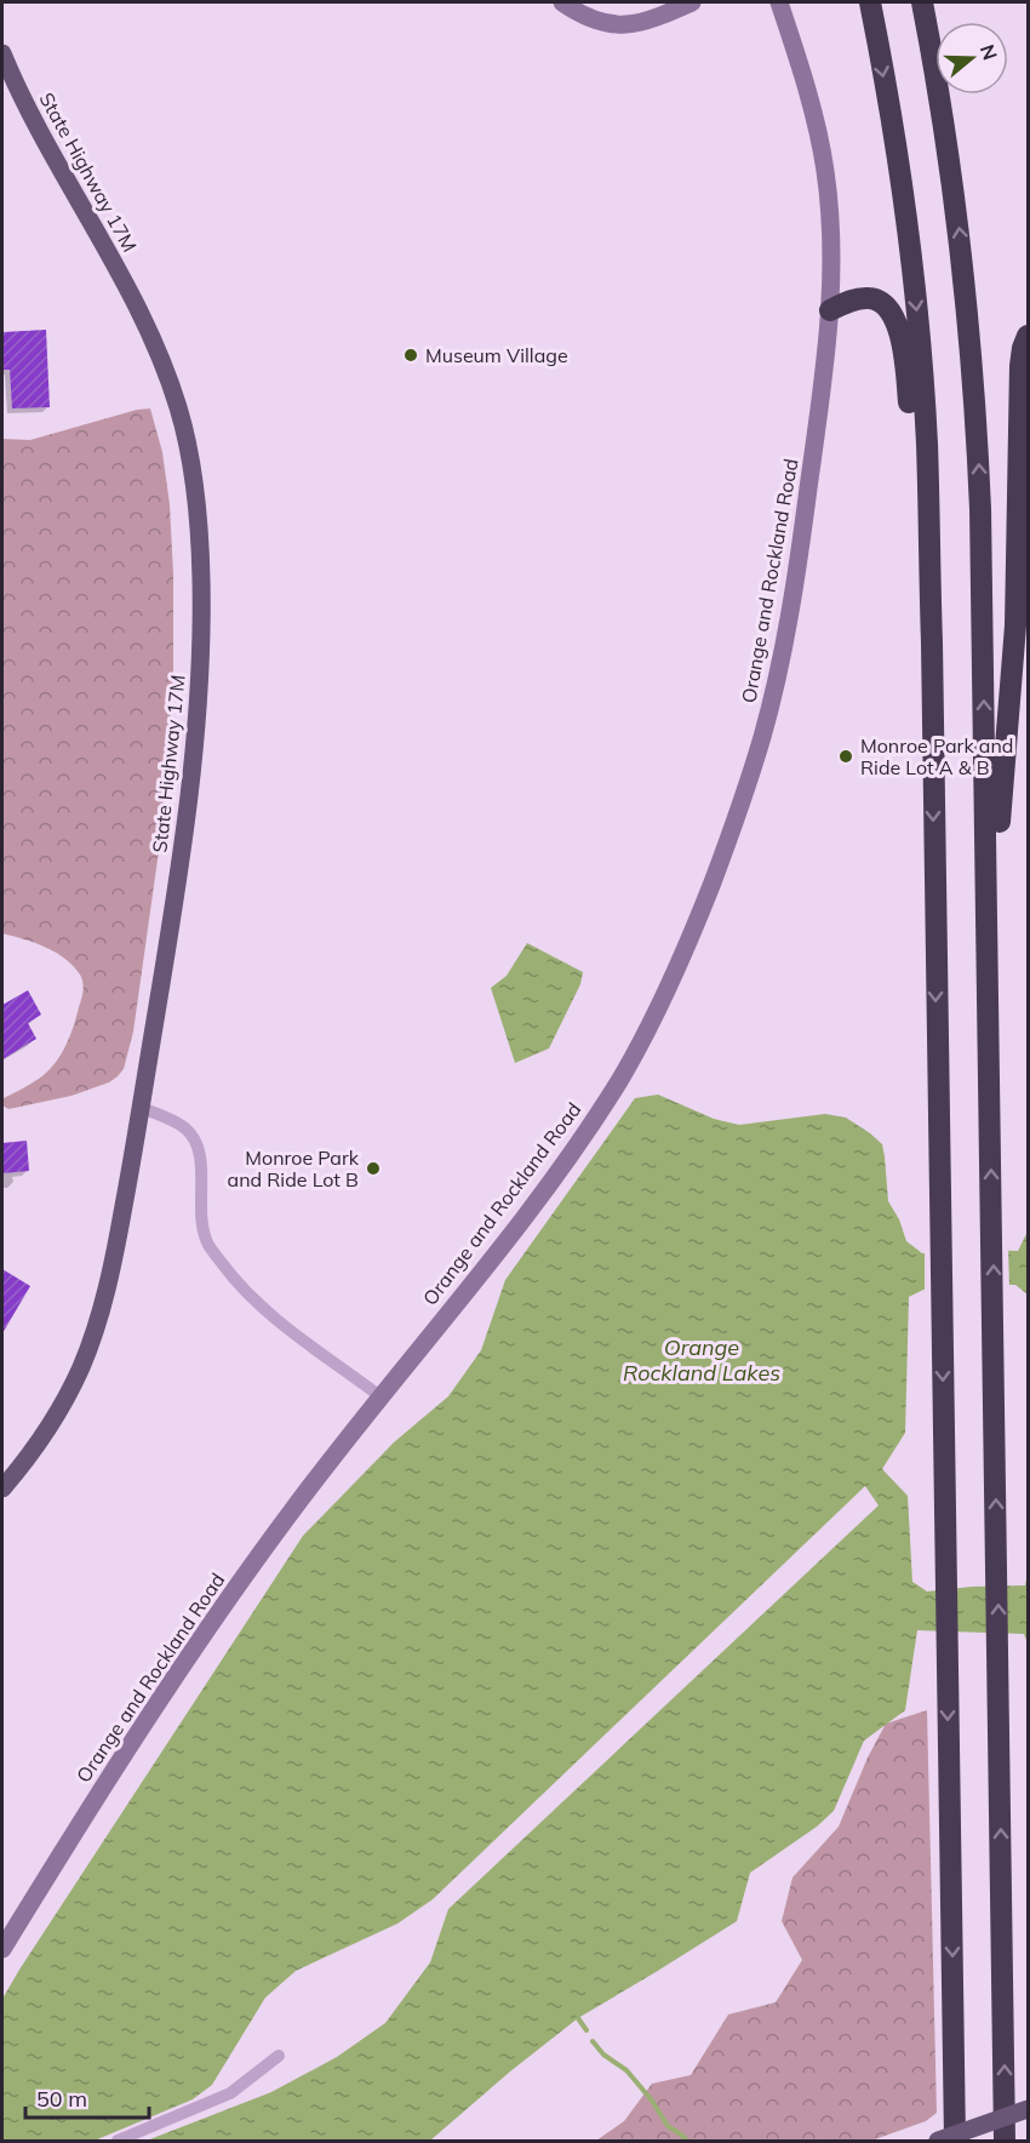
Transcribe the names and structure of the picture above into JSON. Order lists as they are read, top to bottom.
{
  "streets": {
    "main road": ["State Highway 17M"],
    "street": ["Orange and Rockland Road"]
  },
  "water": ["Orange Rockland Lakes"],
  "places": ["Museum Village", "Monroe Park and Ride Lot A & B", "Monroe Park and Ride Lot B"],
  "scale_bar": "50 m",
  "north": "right"
}
